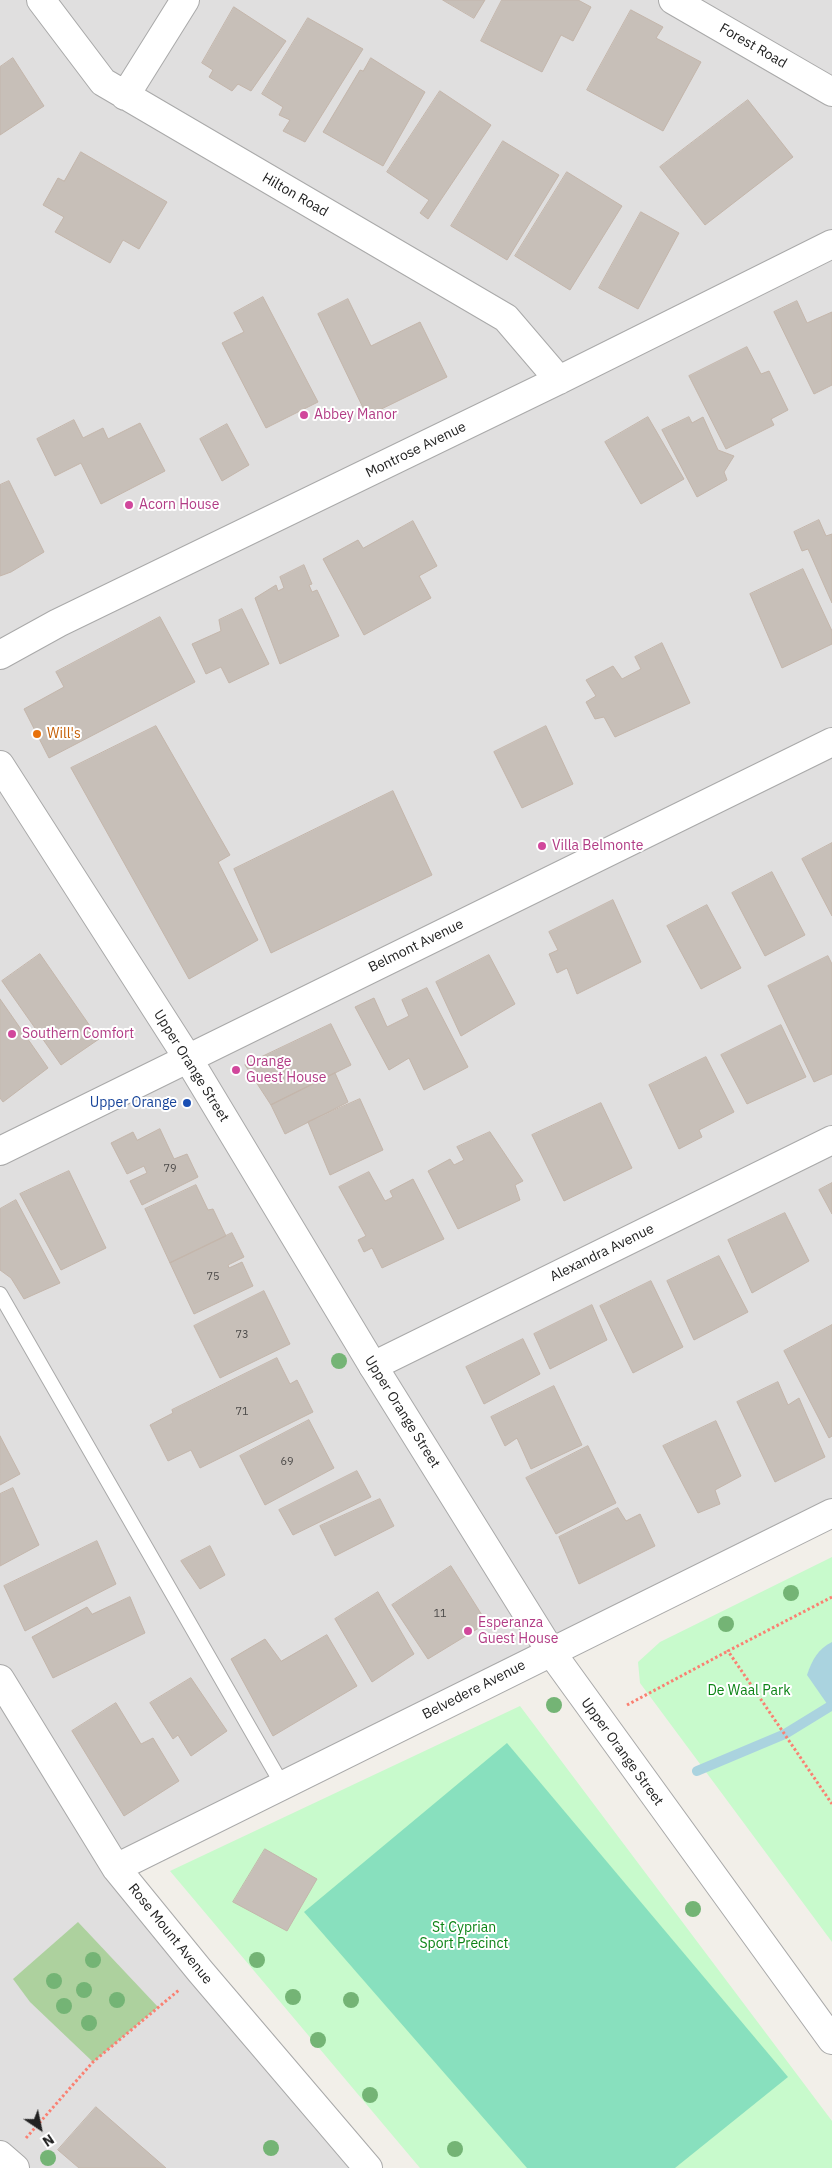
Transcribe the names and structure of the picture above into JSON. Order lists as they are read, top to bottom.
{
  "streets": {
    "street": [
      "Forest Road",
      "Hilton Road",
      "Montrose Avenue",
      "Belmont Avenue",
      "Upper Orange Street",
      "Alexandra Avenue",
      "Belvedere Avenue",
      "Rose Mount Avenue"
    ]
  },
  "crossings": [
    ["Hilton Road", "Montrose Avenue"],
    ["Belmont Avenue", "Upper Orange Street"],
    ["Upper Orange Street", "Alexandra Avenue"],
    ["Upper Orange Street", "Belvedere Avenue"],
    ["Belvedere Avenue", "Rose Mount Avenue"]
  ],
  "parks": ["De Waal Park", "St Cyprian Sport Precinct"],
  "places": [
    "Abbey Manor",
    "Acorn House",
    "Will's",
    "Villa Belmonte",
    "Southern Comfort",
    "Orange Guest House",
    "Upper Orange",
    "Esperanza Guest House"
  ],
  "house_numbers": [
    "79",
    "75",
    "73",
    "71",
    "69",
    "11"
  ],
  "north": "bottom right"
}
